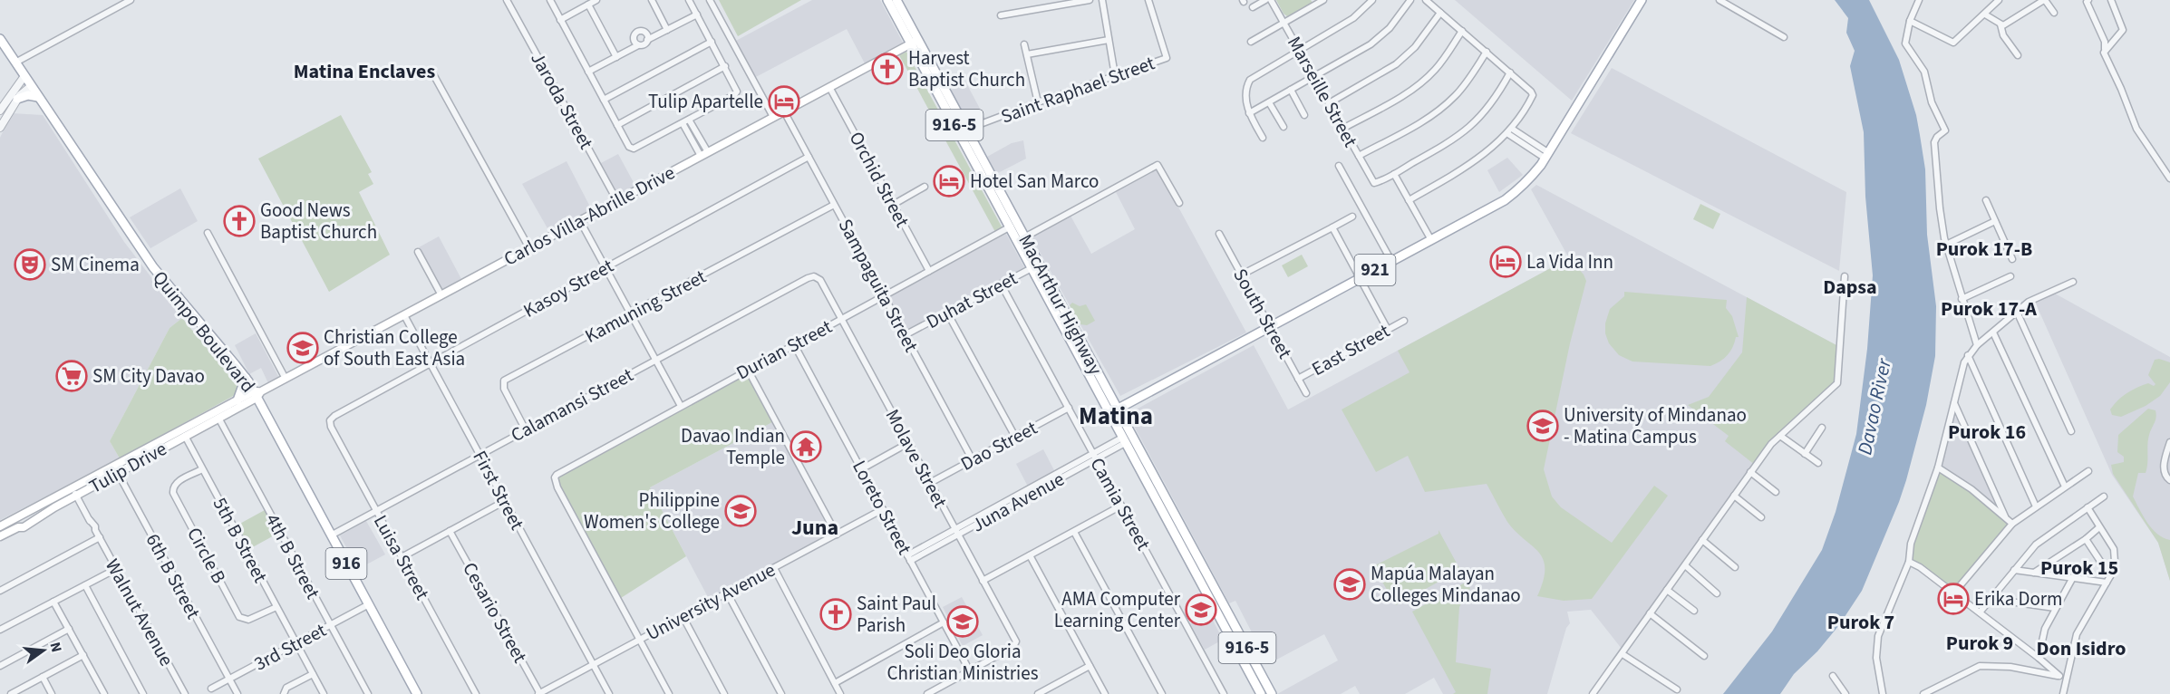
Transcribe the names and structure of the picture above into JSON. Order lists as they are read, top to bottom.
{
  "streets": {
    "main road": [
      "916-5",
      "Carlos Villa-Abrille Drive",
      "921",
      "MacArthur Highway",
      "Quimpo Boulevard",
      "Tulip Drive",
      "916"
    ],
    "street": [
      "Saint Raphael Street",
      "Marseille Street",
      "Jaroda Street",
      "Orchid Street",
      "Sampaguita Street",
      "Kasoy Street",
      "Duhat Street",
      "Kamuning Street",
      "South Street",
      "Durian Street",
      "East Street",
      "Calamansi Street",
      "Dao Street",
      "Molave Street",
      "First Street",
      "Juna Avenue",
      "Camia Street",
      "Loreto Street",
      "5th B Street",
      "Circle B",
      "4th B Street",
      "Luisa Street",
      "6th B Street",
      "University Avenue",
      "Walnut Avenue",
      "Cesario Street",
      "3rd Street"
    ]
  },
  "crossings": [
    ["Saint Raphael Street", "MacArthur Highway"],
    ["Jaroda Street", "Carlos Villa-Abrille Drive"],
    ["Orchid Street", "Carlos Villa-Abrille Drive"],
    ["Orchid Street", "Durian Street"],
    ["Carlos Villa-Abrille Drive", "Sampaguita Street"],
    ["Carlos Villa-Abrille Drive", "MacArthur Highway"],
    ["Carlos Villa-Abrille Drive", "Quimpo Boulevard"],
    ["Carlos Villa-Abrille Drive", "Tulip Drive"],
    ["Carlos Villa-Abrille Drive", "First Street"],
    ["921", "MacArthur Highway"],
    ["921", "South Street"],
    ["Sampaguita Street", "Kasoy Street"],
    ["Sampaguita Street", "Duhat Street"],
    ["Sampaguita Street", "Kamuning Street"],
    ["Sampaguita Street", "Durian Street"],
    ["Sampaguita Street", "Dao Street"],
    ["Kasoy Street", "First Street"],
    ["Kasoy Street", "Luisa Street"],
    ["Duhat Street", "MacArthur Highway"],
    ["Duhat Street", "Camia Street"],
    ["MacArthur Highway", "Durian Street"],
    ["MacArthur Highway", "Juna Avenue"],
    ["Kamuning Street", "Calamansi Street"],
    ["South Street", "East Street"],
    ["Quimpo Boulevard", "Calamansi Street"],
    ["Quimpo Boulevard", "Tulip Drive"],
    ["Quimpo Boulevard", "3rd Street"],
    ["Durian Street", "Molave Street"],
    ["Durian Street", "Loreto Street"],
    ["Durian Street", "University Avenue"],
    ["Calamansi Street", "Molave Street"],
    ["Calamansi Street", "First Street"],
    ["Calamansi Street", "Luisa Street"],
    ["Dao Street", "Molave Street"],
    ["Dao Street", "Camia Street"],
    ["Molave Street", "Juna Avenue"],
    ["Molave Street", "Loreto Street"],
    ["Tulip Drive", "5th B Street"],
    ["Tulip Drive", "4th B Street"],
    ["Tulip Drive", "6th B Street"],
    ["Tulip Drive", "Walnut Avenue"],
    ["First Street", "University Avenue"],
    ["Juna Avenue", "Camia Street"],
    ["Juna Avenue", "Loreto Street"],
    ["Loreto Street", "University Avenue"],
    ["5th B Street", "Circle B"],
    ["5th B Street", "3rd Street"],
    ["4th B Street", "3rd Street"],
    ["6th B Street", "3rd Street"],
    ["University Avenue", "Cesario Street"]
  ],
  "districts": [
    "Matina Enclaves",
    "Purok 17-B",
    "Dapsa",
    "Purok 17-A",
    "Matina",
    "Purok 16",
    "Juna",
    "Purok 15",
    "Purok 7",
    "Purok 9",
    "Don Isidro"
  ],
  "water": ["Davao River"],
  "places": {
    "church": ["Harvest Baptist Church", "Good News Baptist Church", "Saint Paul Parish"],
    "hotel": [
      "Tulip Apartelle",
      "Hotel San Marco",
      "La Vida Inn",
      "Erika Dorm"
    ],
    "theatre": ["SM Cinema"],
    "school or university": [
      "Christian College of South East Asia",
      "University of Mindanao - Matina Campus",
      "Philippine Women's College",
      "Mapúa Malayan Colleges Mindanao",
      "AMA Computer Learning Center",
      "Soli Deo Gloria Christian Ministries"
    ],
    "supermarket": ["SM City Davao"],
    "temple": ["Davao Indian Temple"]
  },
  "north": "right"
}
